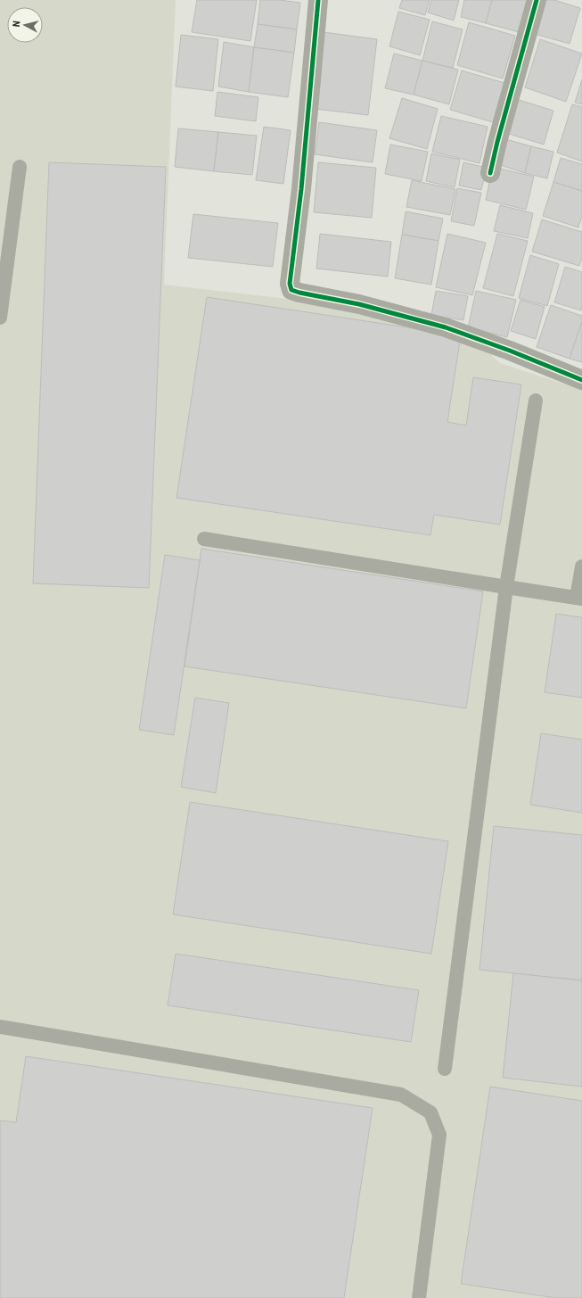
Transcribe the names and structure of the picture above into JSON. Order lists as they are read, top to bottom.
{
  "north": "left"
}
